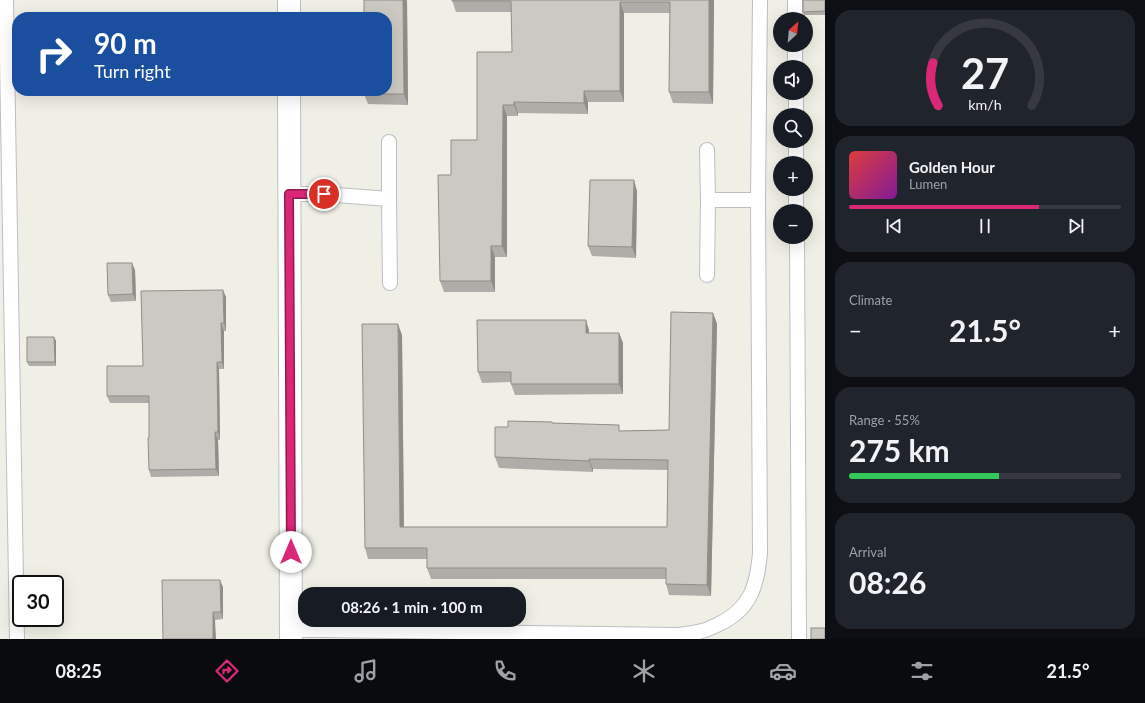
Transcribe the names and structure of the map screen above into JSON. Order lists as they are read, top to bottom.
{
  "north": "top right",
  "page": {
    "map_buttons": ["+", "−"],
    "turn": ["90 m", "Turn right"],
    "song": ["Golden Hour", "Lumen"],
    "tile": [
      "Climate",
      ["Range · 55%", "275 km"],
      ["Arrival", "08:26"]
    ],
    "heat": ["−", "21.5°", "+"],
    "limit": "30",
    "trip": "08:26 · 1 min · 100 m",
    "tabs": ["08:25", "21.5°"],
    "gauge": ["27", "km/h"]
  }
}
